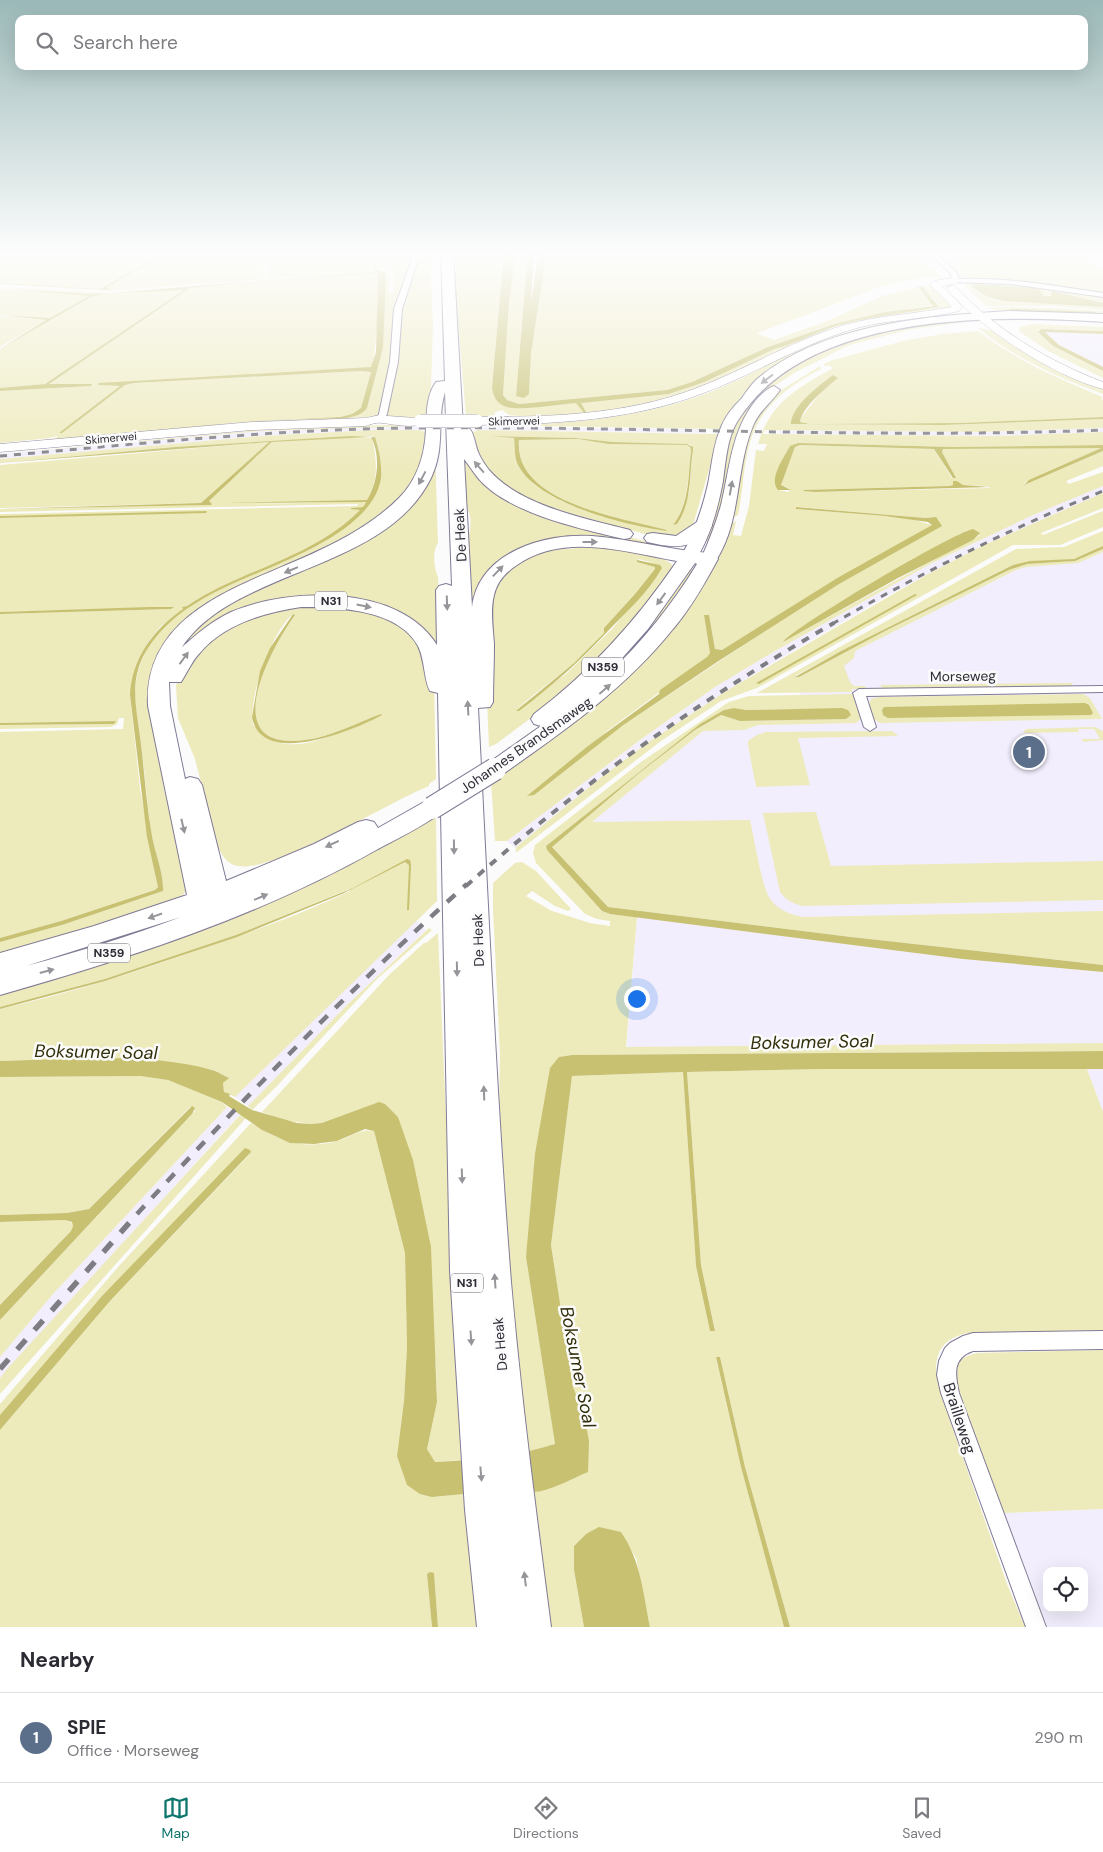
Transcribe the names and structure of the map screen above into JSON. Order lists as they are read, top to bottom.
{
  "streets": {
    "highway": [
      "De Heak",
      "N31",
      "N359",
      "Johannes Brandsmaweg"
    ],
    "street": ["Skimerwei", "Morseweg", "Brailleweg"]
  },
  "crossings": [
    ["De Heak", "N31"],
    ["N31", "Johannes Brandsmaweg"]
  ],
  "water": ["Boksumer Soal"],
  "page": {
    "search": "Search here",
    "pins": "1",
    "heading": "Nearby",
    "list": [
      {
        "mark": "1",
        "name": "SPIE",
        "note": "Office · Morseweg",
        "value": "290 m"
      }
    ],
    "nav": ["Map", "Directions", "Saved"]
  }
}
